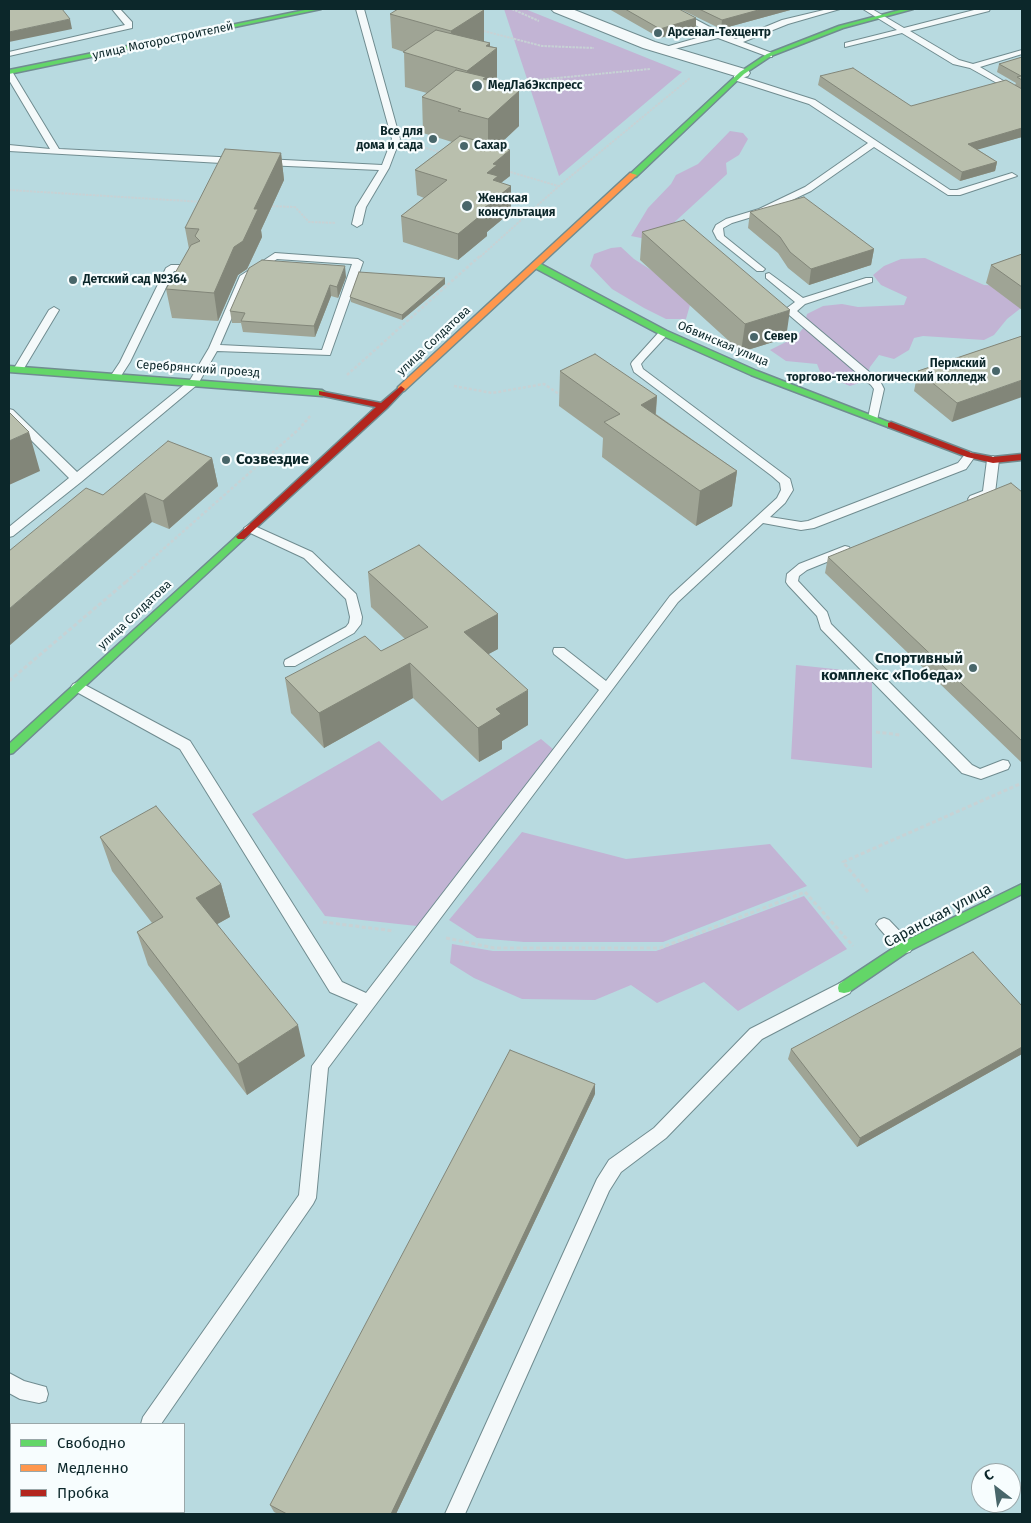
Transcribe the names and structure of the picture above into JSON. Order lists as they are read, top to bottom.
{
  "streets": {
    "main road": [
      "улица Моторостроителей",
      "улица Солдатова",
      "Обвинская улица",
      "Серебрянский проезд",
      "Саранская улица"
    ]
  },
  "crossings": [
    ["улица Солдатова", "Обвинская улица"],
    ["улица Солдатова", "Серебрянский проезд"]
  ],
  "places": [
    "Арсенал-Техцентр",
    "МедЛабЭкспресс",
    "Все для дома и сада",
    "Сахар",
    "Женская консультация",
    "Детский сад №364",
    "Север",
    "Пермский торгово-технологический колледж",
    "Созвездие",
    "Спортивный комплекс «Победа»"
  ],
  "legend": ["Свободно", "Медленно", "Пробка"],
  "north": "top left"
}
